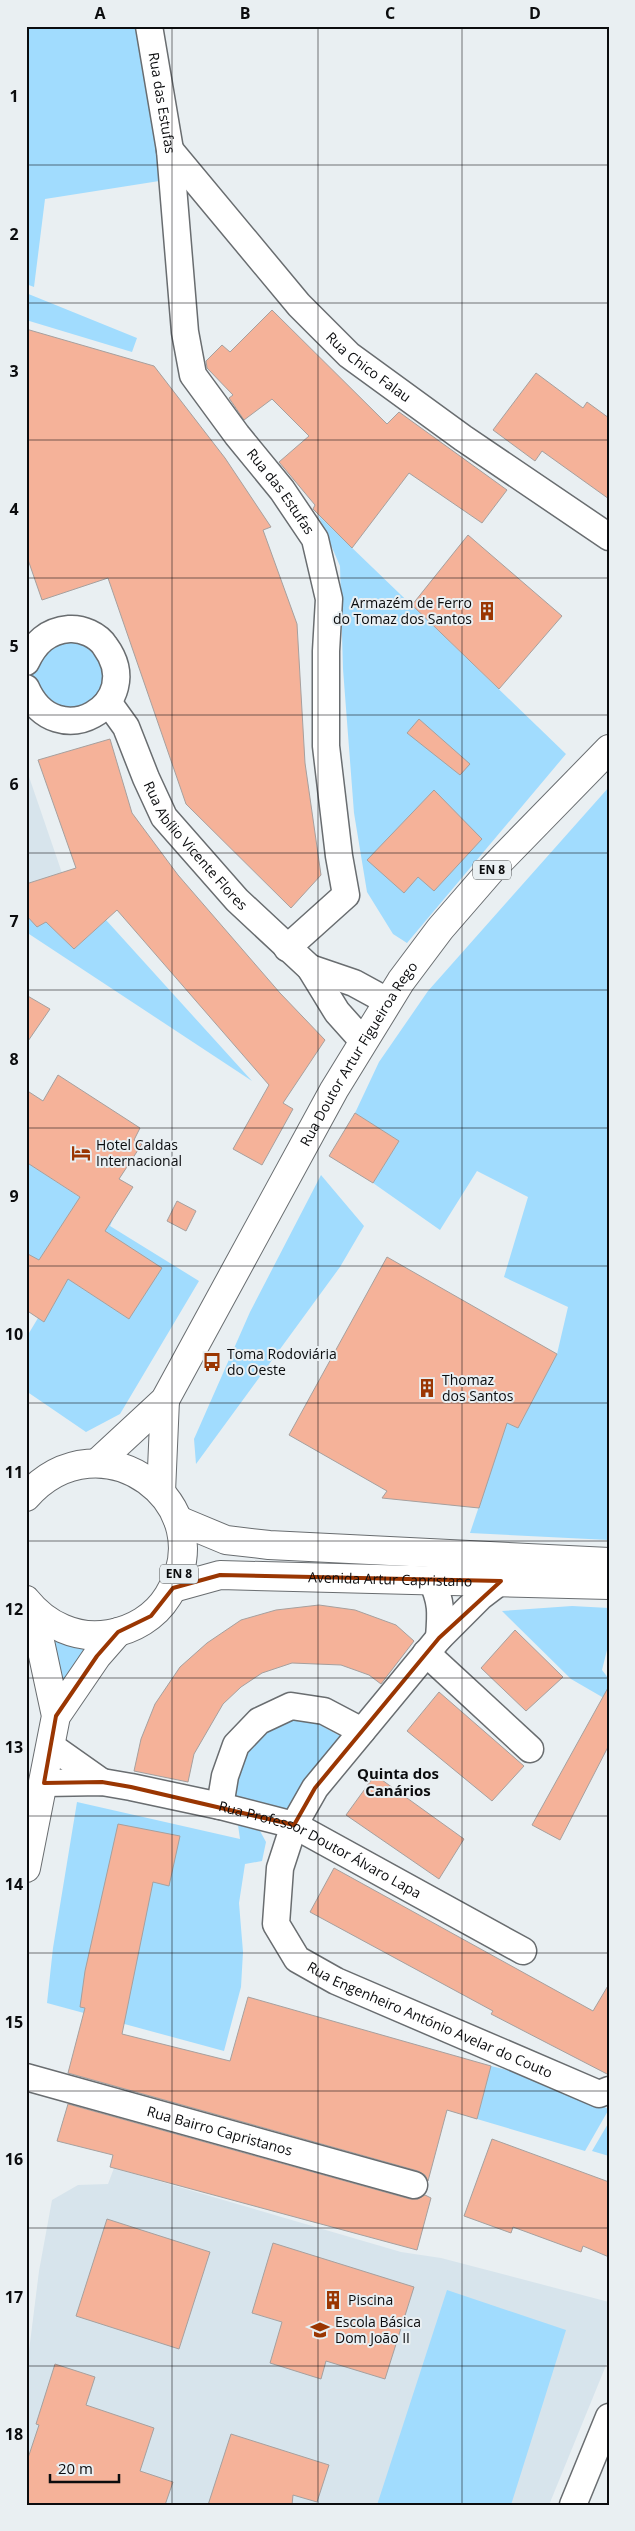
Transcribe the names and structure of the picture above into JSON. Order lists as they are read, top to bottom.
{
  "streets": {
    "main road": ["EN 8", "Rua Doutor Artur Figueiroa Rego", "Avenida Artur Capristano"],
    "street": [
      "Rua das Estufas",
      "Rua Chico Falau",
      "Rua Abílio Vicente Flores",
      "Rua Professor Doutor Álvaro Lapa",
      "Rua Engenheiro António Avelar do Couto",
      "Rua Bairro Capristanos"
    ]
  },
  "crossings": [
    ["Rua das Estufas", "Rua Chico Falau"],
    ["Rua das Estufas", "Rua Abílio Vicente Flores"],
    ["Rua Abílio Vicente Flores", "Rua Doutor Artur Figueiroa Rego"],
    ["EN 8", "Rua Doutor Artur Figueiroa Rego"],
    ["EN 8", "Avenida Artur Capristano"],
    ["Avenida Artur Capristano", "Rua Engenheiro António Avelar do Couto"],
    ["Rua Professor Doutor Álvaro Lapa", "Rua Engenheiro António Avelar do Couto"]
  ],
  "districts": ["Quinta dos Canários"],
  "places": {
    "building": ["Armazém de Ferro do Tomaz dos Santos", "Thomaz dos Santos", "Piscina"],
    "hotel": ["Hotel Caldas Internacional"],
    "bus stop": ["Toma Rodoviária do Oeste"],
    "school or university": ["Escola Básica Dom João II"]
  },
  "scale_bar": "20 m",
  "grid": {
    "columns": [
      "A",
      "B",
      "C",
      "D"
    ],
    "rows": [
      "1",
      "2",
      "3",
      "4",
      "5",
      "6",
      "7",
      "8",
      "9",
      "10",
      "11",
      "12",
      "13",
      "14",
      "15",
      "16",
      "17",
      "18"
    ]
  }
}
